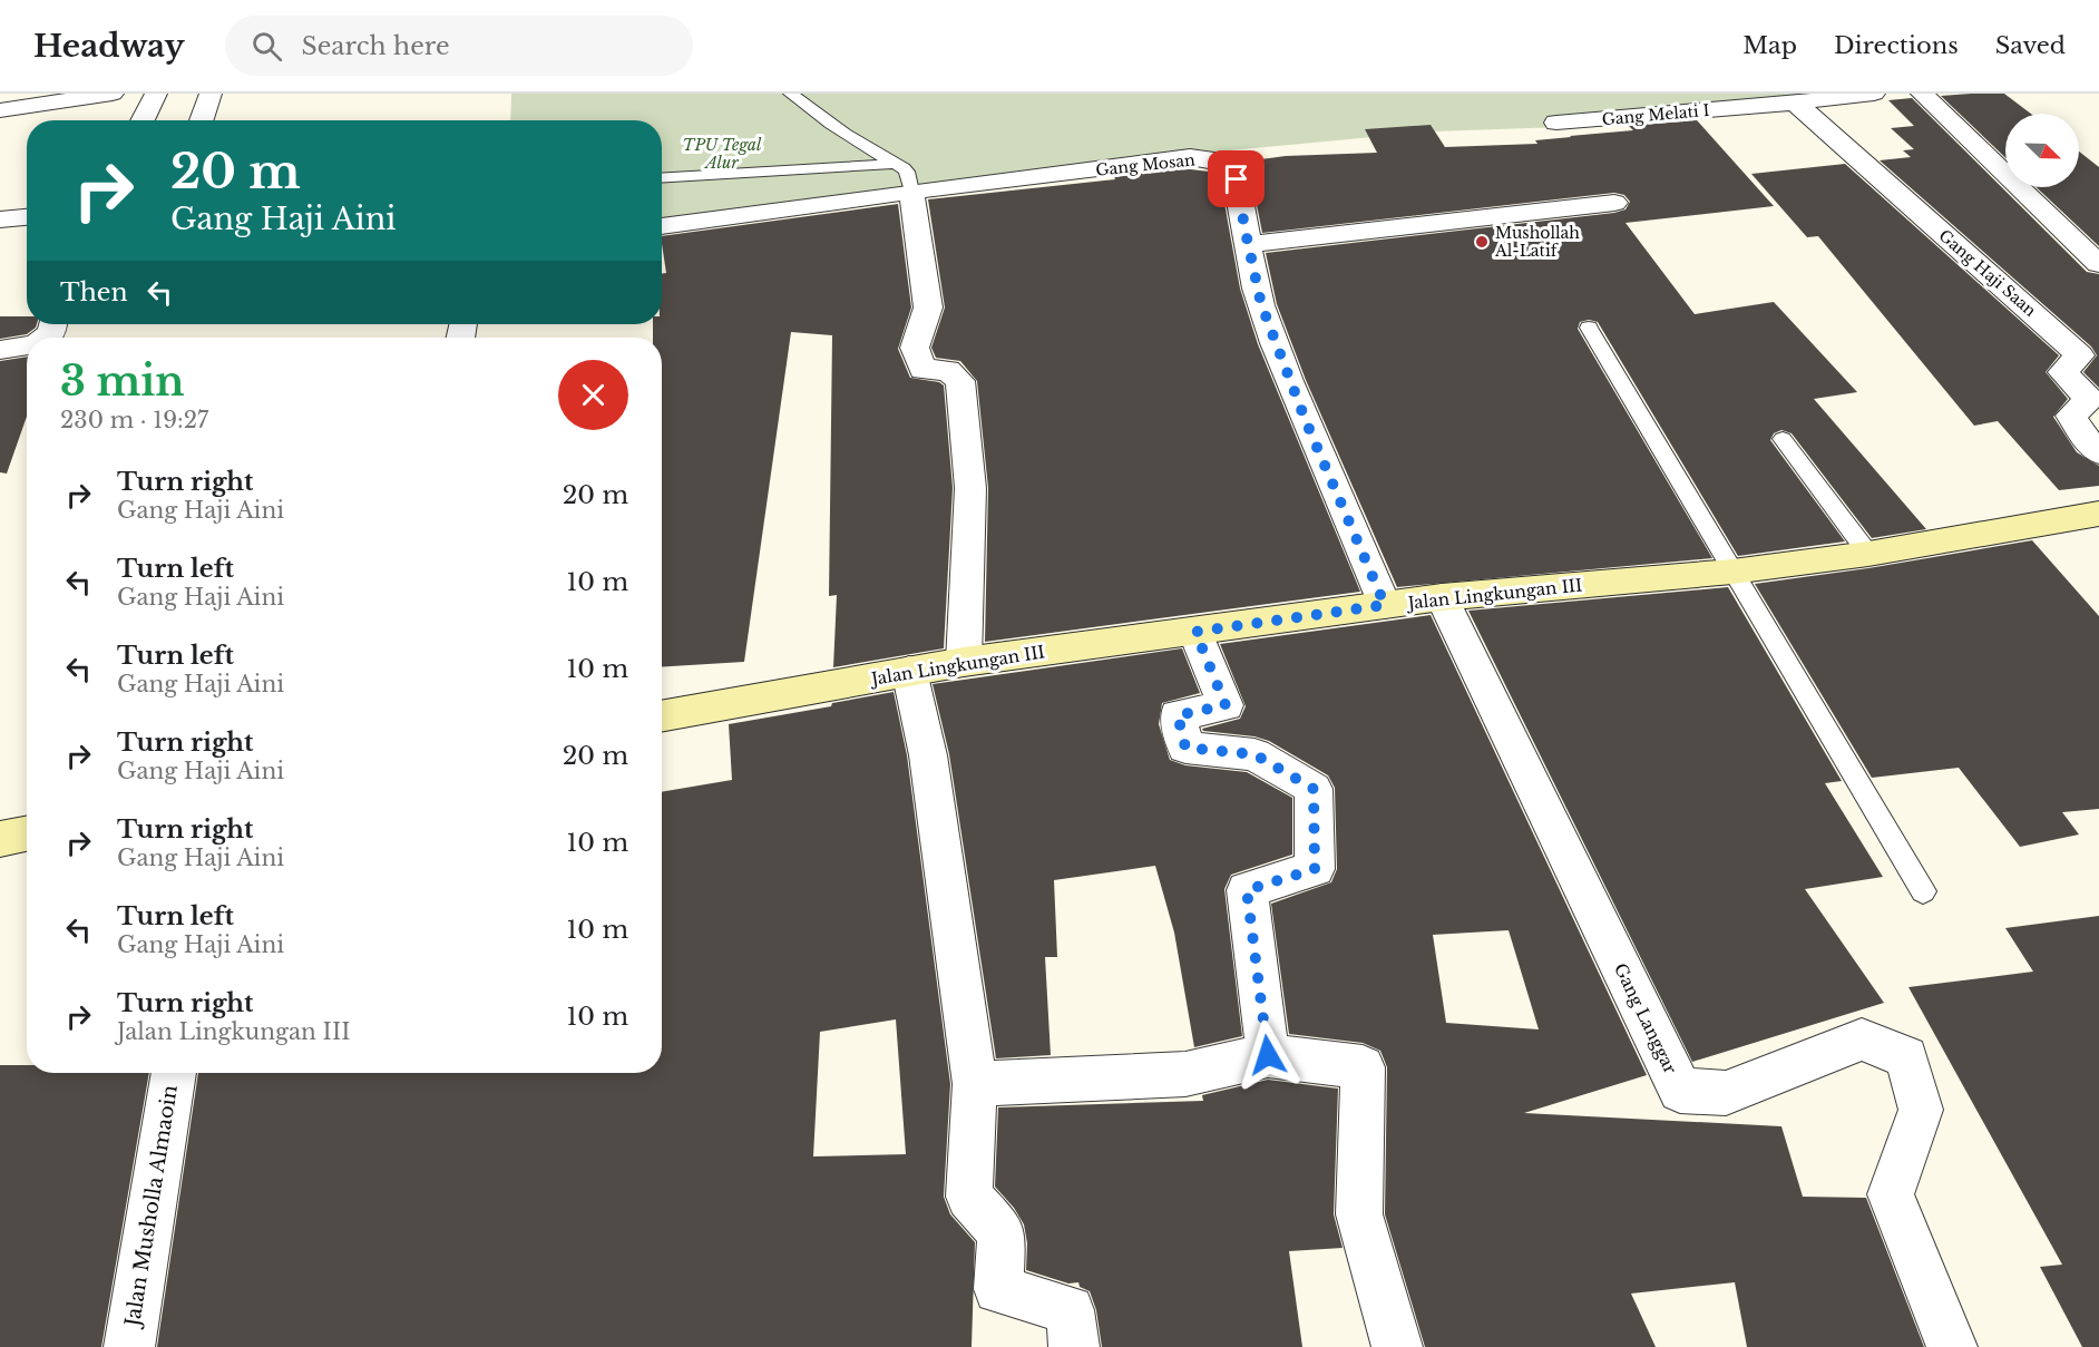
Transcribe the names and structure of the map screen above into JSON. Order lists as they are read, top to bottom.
{
  "streets": {
    "street": [
      "Gang Melati I",
      "Gang Mosan",
      "Gang Haji Saan",
      "Jalan Lingkungan III",
      "Gang Langgar",
      "Jalan Musholla Almaoin"
    ]
  },
  "crossings": [
    ["Gang Melati I", "Gang Haji Saan"],
    ["Gang Mosan", "Jalan Lingkungan III"],
    ["Jalan Lingkungan III", "Gang Langgar"]
  ],
  "parks": ["TPU Tegal Alur"],
  "places": ["Mushollah Al-Latif"],
  "north": "bottom right",
  "page": {
    "header": "Headway",
    "search": "Search here",
    "nav": ["Map", "Directions", "Saved"],
    "turn": ["20 m", "Gang Haji Aini"],
    "then": "Then",
    "heading": ["3 min", "230 m · 19:27"],
    "list": [
      {
        "name": "Turn right",
        "note": "Gang Haji Aini",
        "value": "20 m"
      },
      {
        "name": "Turn left",
        "note": "Gang Haji Aini",
        "value": "10 m"
      },
      {
        "name": "Turn left",
        "note": "Gang Haji Aini",
        "value": "10 m"
      },
      {
        "name": "Turn right",
        "note": "Gang Haji Aini",
        "value": "20 m"
      },
      {
        "name": "Turn right",
        "note": "Gang Haji Aini",
        "value": "10 m"
      },
      {
        "name": "Turn left",
        "note": "Gang Haji Aini",
        "value": "10 m"
      },
      {
        "name": "Turn right",
        "note": "Jalan Lingkungan III",
        "value": "10 m"
      }
    ]
  }
}
